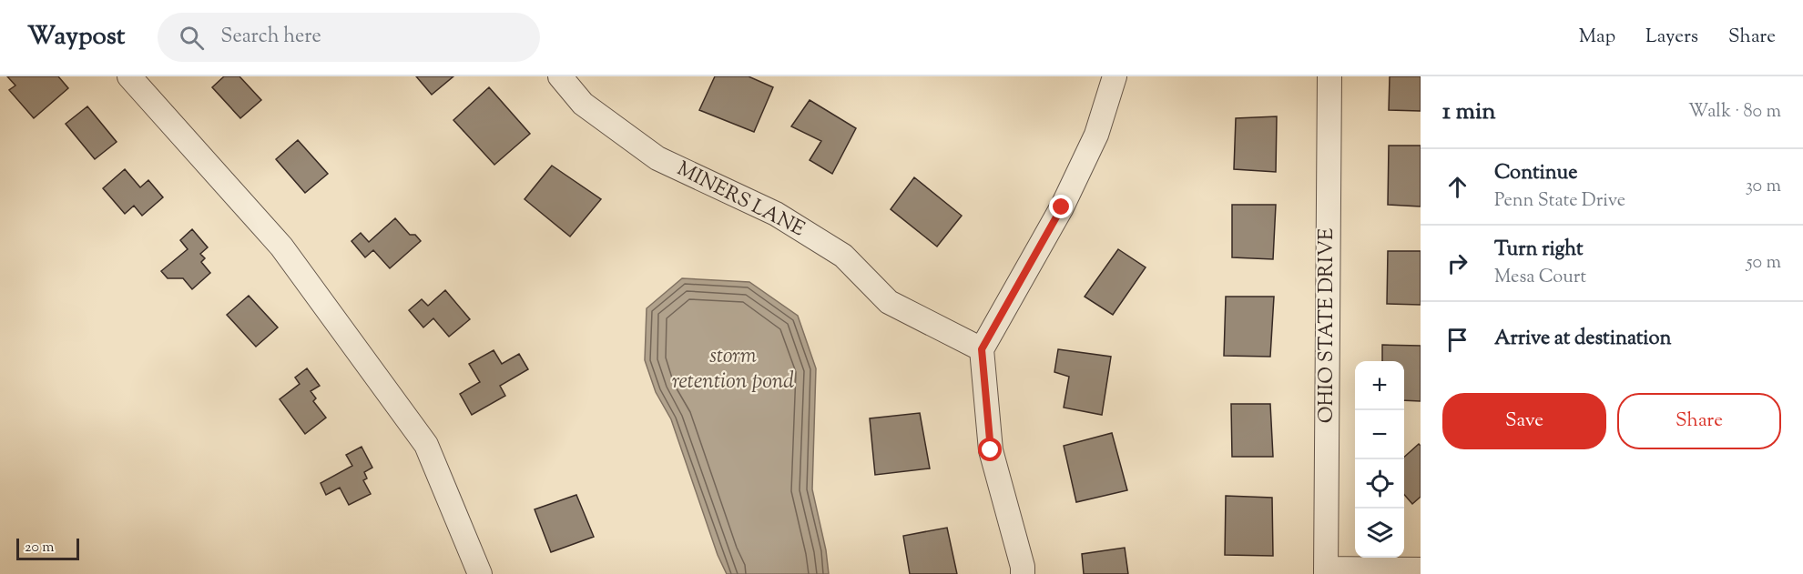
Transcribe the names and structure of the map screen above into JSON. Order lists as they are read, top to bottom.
{
  "streets": {
    "street": ["MINERS LANE", "OHIO STATE DRIVE"]
  },
  "water": ["storm retention pond"],
  "scale_bar": "20 m",
  "page": {
    "header": "Waypost",
    "search": "Search here",
    "nav": ["Map", "Layers", "Share"],
    "heading": ["1 min", "Walk · 80 m"],
    "list": [
      ["Continue", "Penn State Drive", "30 m"],
      ["Turn right", "Mesa Court", "50 m"],
      "Arrive at destination"
    ],
    "map_buttons": ["+", "−"],
    "buttons": ["Save", "Share"],
    "scale": "20 m"
  }
}
